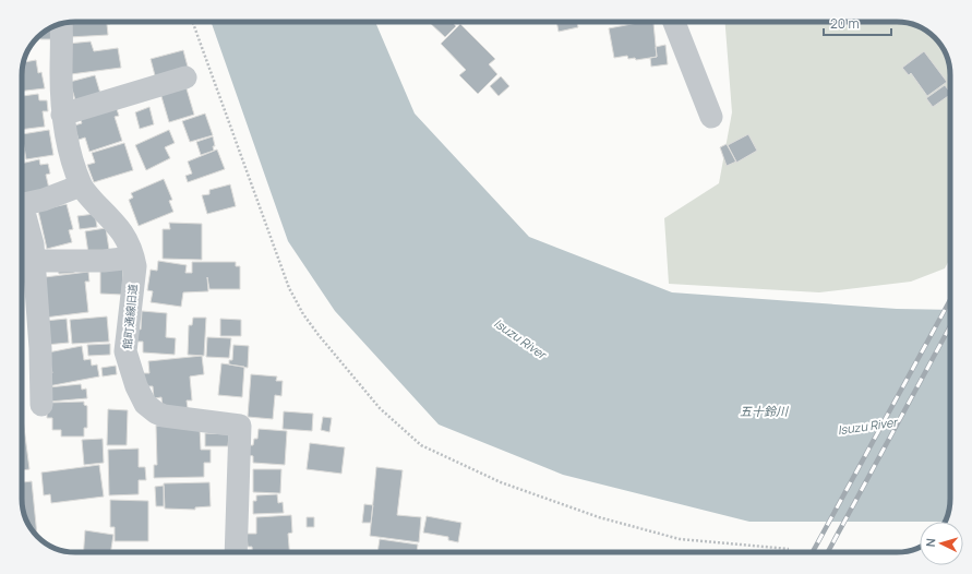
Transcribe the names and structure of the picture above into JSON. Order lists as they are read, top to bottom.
{
  "streets": {
    "street": ["館町通線旧道"]
  },
  "water": ["Isuzu River", "五十鈴川"],
  "scale_bar": "20 m",
  "north": "left"
}
